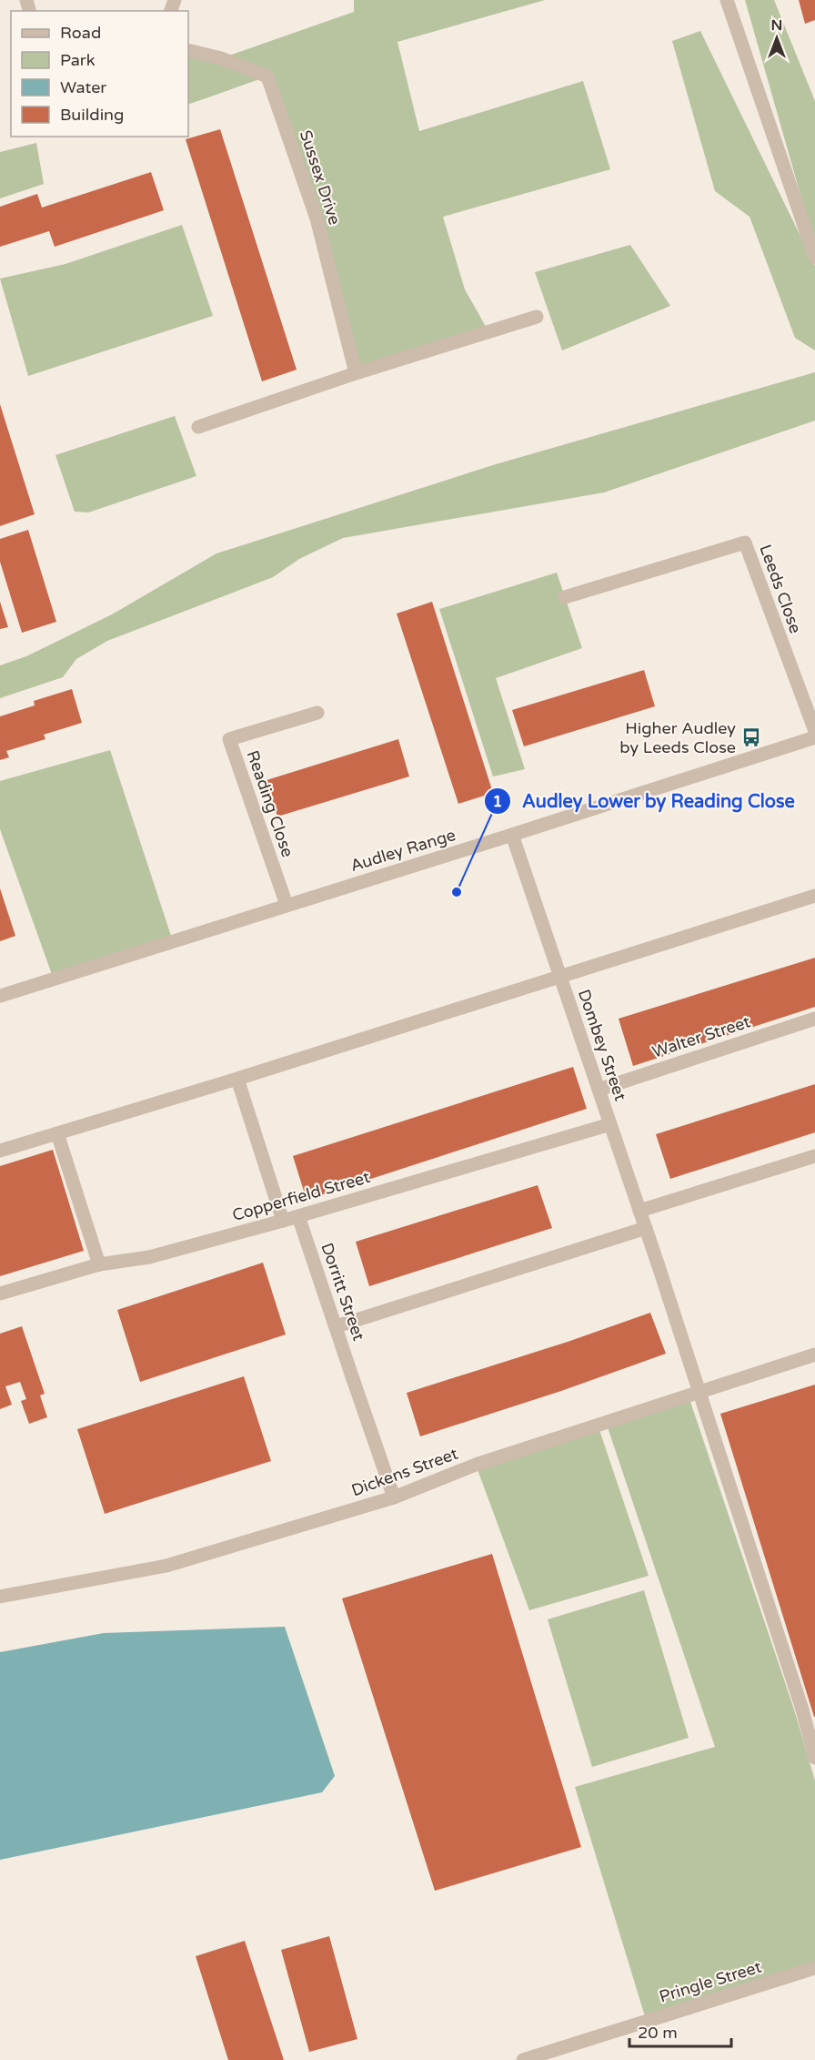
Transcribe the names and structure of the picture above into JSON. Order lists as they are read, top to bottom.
{
  "streets": {
    "street": [
      "Sussex Drive",
      "Leeds Close",
      "Reading Close",
      "Audley Range",
      "Walter Street",
      "Dombey Street",
      "Copperfield Street",
      "Dorritt Street",
      "Dickens Street",
      "Pringle Street"
    ]
  },
  "crossings": [
    ["Reading Close", "Audley Range"],
    ["Audley Range", "Dombey Street"],
    ["Walter Street", "Dombey Street"],
    ["Dombey Street", "Copperfield Street"],
    ["Dombey Street", "Dickens Street"],
    ["Copperfield Street", "Dorritt Street"],
    ["Dorritt Street", "Dickens Street"]
  ],
  "places": {
    "bus stop": ["Higher Audley by Leeds Close"],
    "other": ["Audley Lower by Reading Close"]
  },
  "legend": [
    "Road",
    "Park",
    "Water",
    "Building"
  ],
  "scale_bar": "20 m",
  "north": "top"
}
